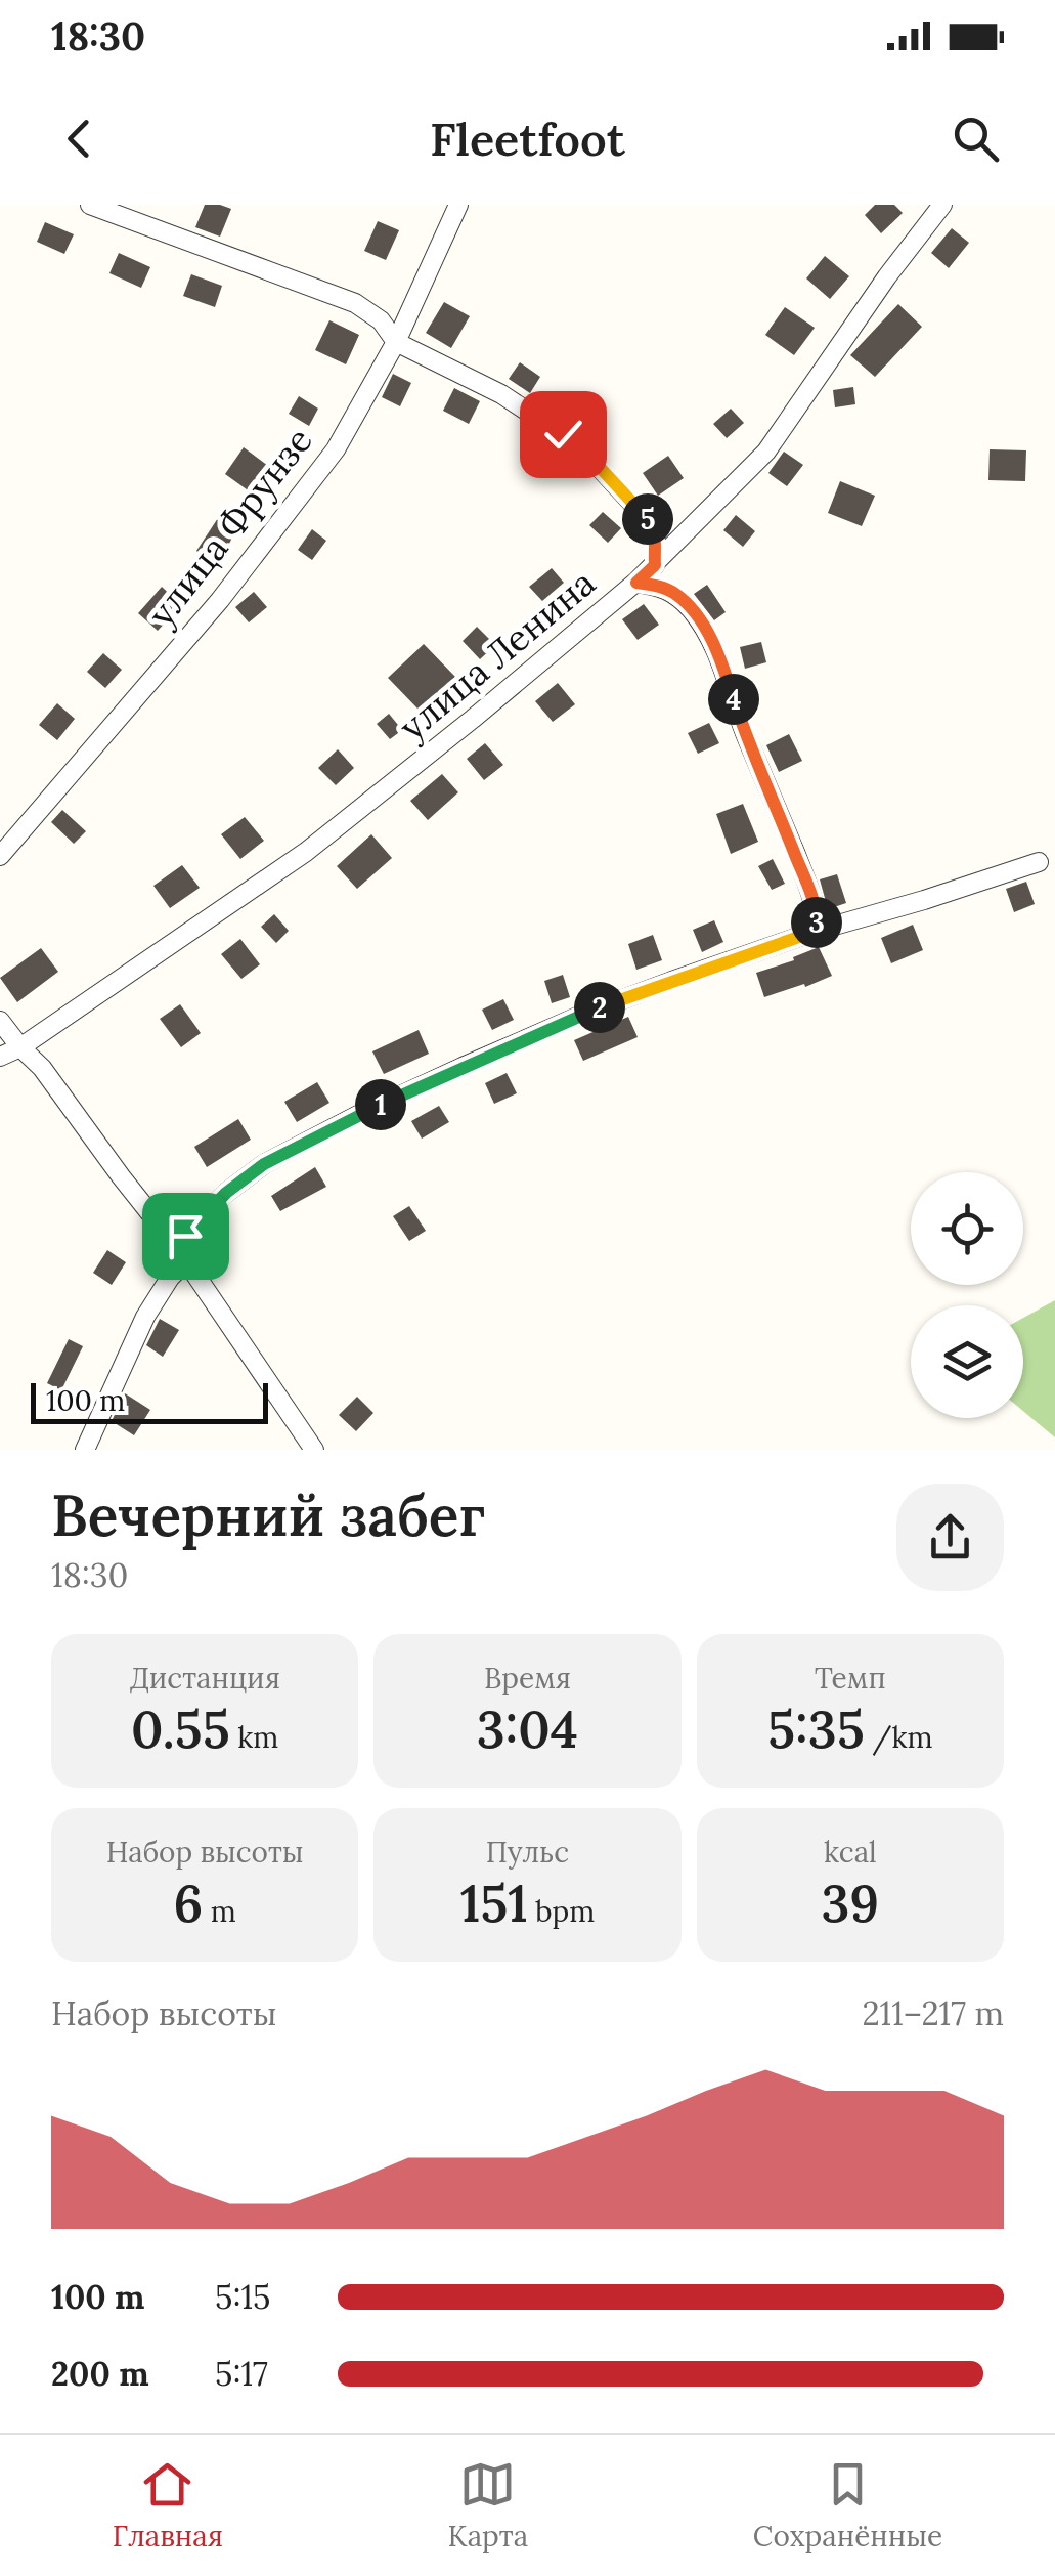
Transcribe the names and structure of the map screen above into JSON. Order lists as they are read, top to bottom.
{
  "streets": {
    "street": ["улица Фрунзе", "улица Ленина"]
  },
  "scale_bar": "100 m",
  "page": {
    "status": "18:30",
    "header": "Fleetfoot",
    "pins": [
      "5",
      "4",
      "3",
      "2",
      "1"
    ],
    "scale": "100 m",
    "heading": ["Вечерний забег", "18:30"],
    "stats": [
      ["Дистанция", "0.55 km"],
      ["Время", "3:04"],
      ["Темп", "5:35 /km"],
      ["Набор высоты", "6 m"],
      ["Пульс", "151 bpm"],
      ["kcal", "39"]
    ],
    "chart": ["Набор высоты", "211–217 m"],
    "list": [
      {
        "name": "100 m",
        "note": "5:15"
      },
      {
        "name": "200 m",
        "note": "5:17"
      }
    ],
    "tabs": ["Главная", "Карта", "Сохранённые"]
  }
}
